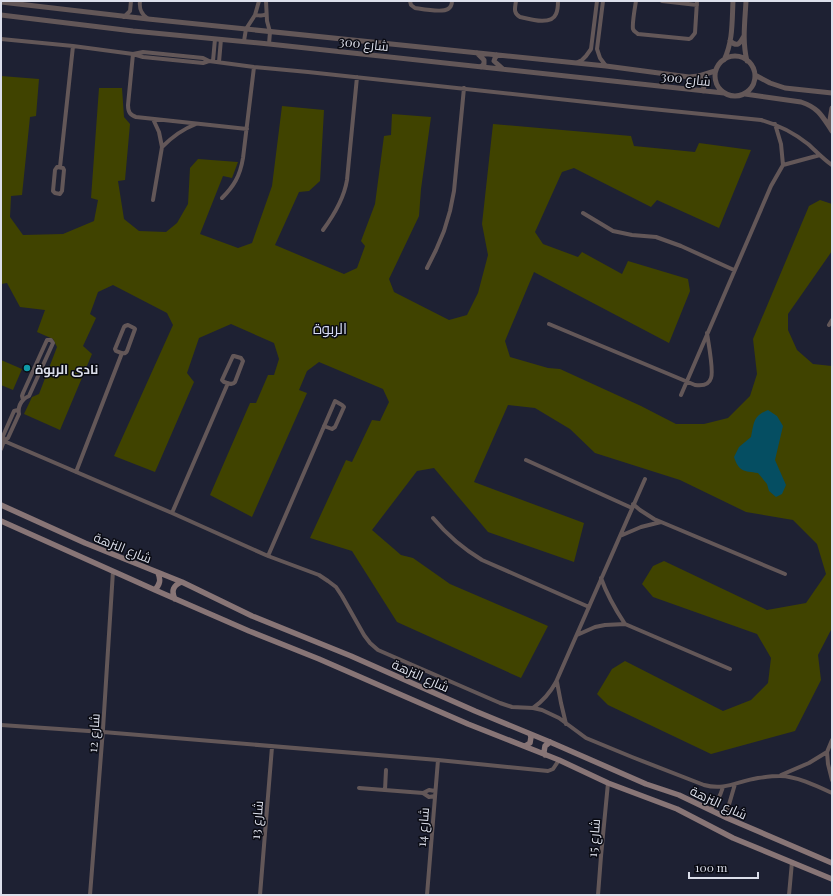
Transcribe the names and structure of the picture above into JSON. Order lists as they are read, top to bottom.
{
  "streets": {
    "main road": ["شارع النزهة"],
    "street": [
      "شارع 300",
      "شارع 12",
      "شارع 13",
      "شارع 14",
      "شارع 15"
    ]
  },
  "crossings": [
    ["شارع النزهة", "شارع 12"],
    ["شارع النزهة", "شارع 15"]
  ],
  "districts": ["الربوة"],
  "places": ["نادى الربوة"],
  "scale_bar": "100 m"
}
